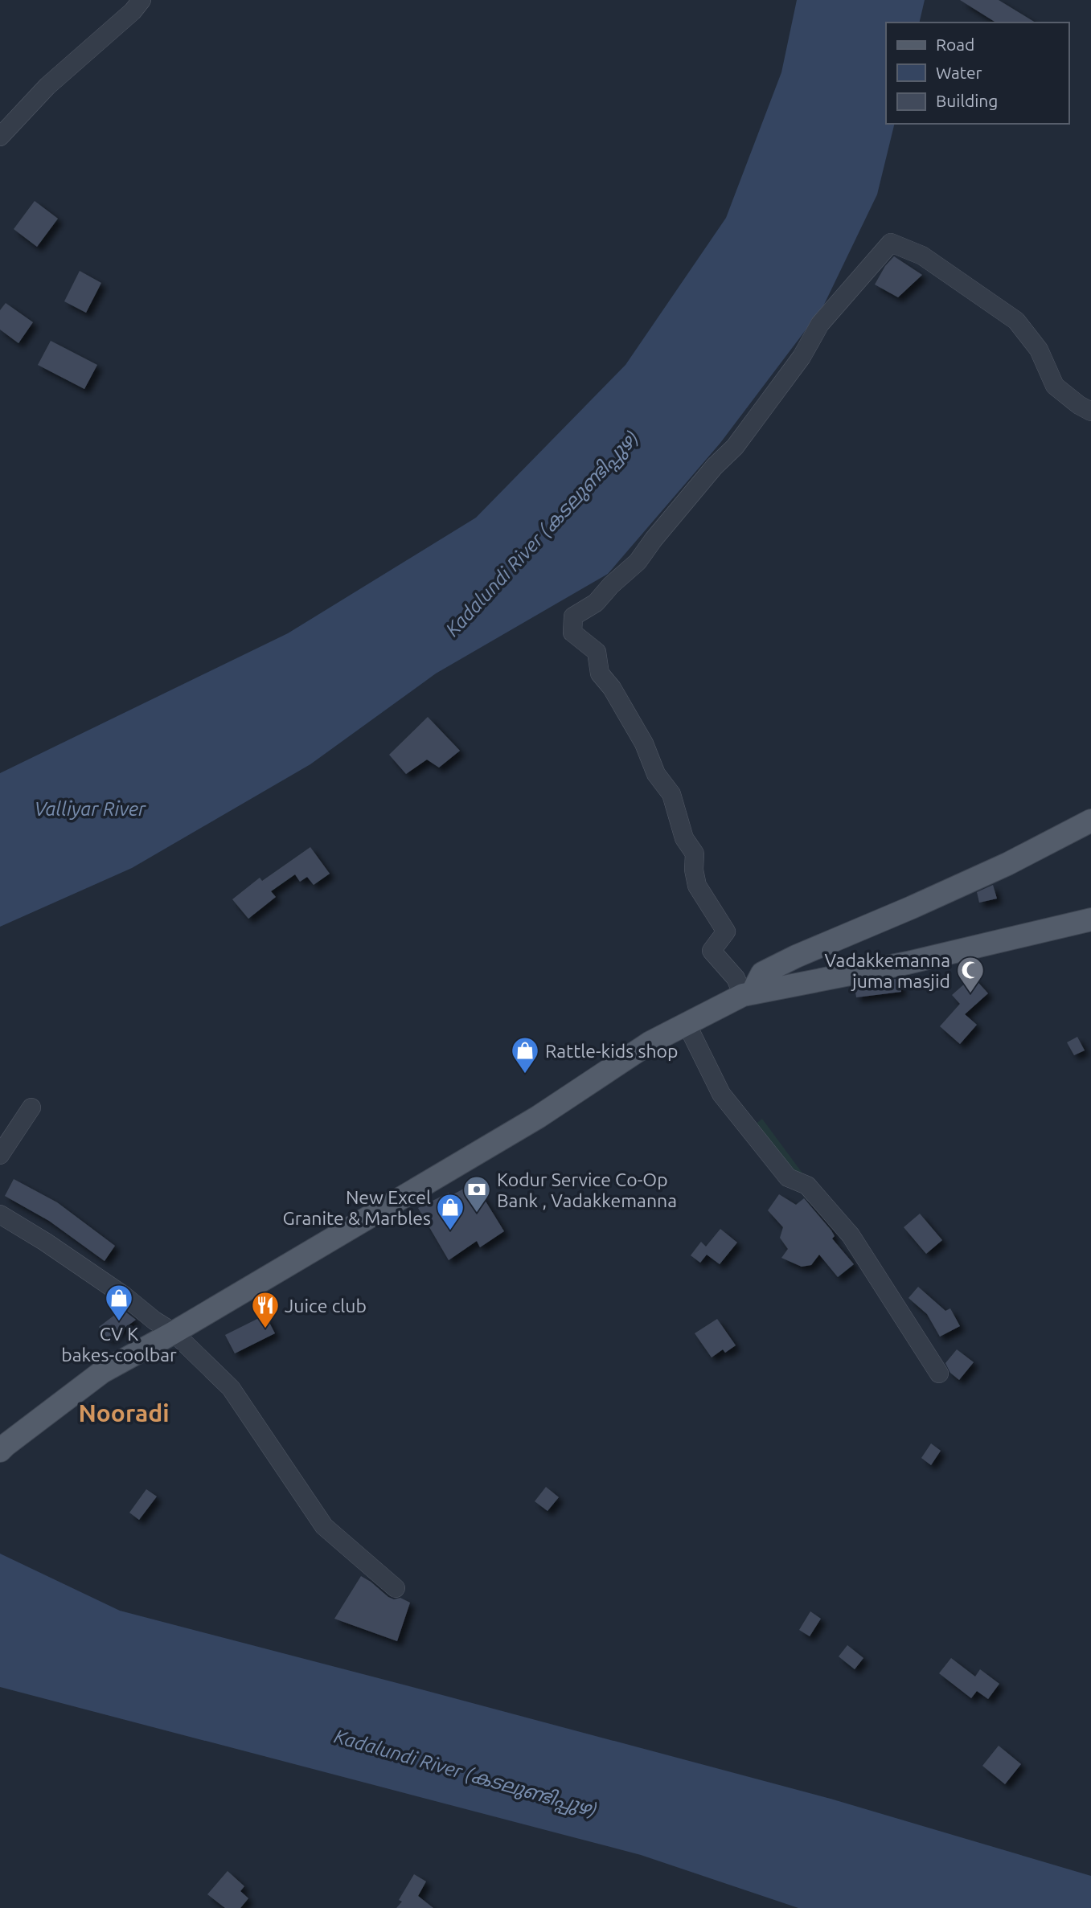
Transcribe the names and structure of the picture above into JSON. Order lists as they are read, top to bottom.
{
  "districts": ["Nooradi"],
  "water": ["Kadalundi River (കടലുണ്ടിപ്പുഴ)", "Valliyar River"],
  "places": {
    "mosque": ["Vadakkemanna juma masjid"],
    "shop": ["Rattle-kids shop", "New Excel Granite & Marbles", "CV K bakes-coolbar"],
    "bank": ["Kodur Service Co-Op Bank , Vadakkemanna"],
    "restaurant": ["Juice club"]
  },
  "legend": ["Road", "Water", "Building"]
}
